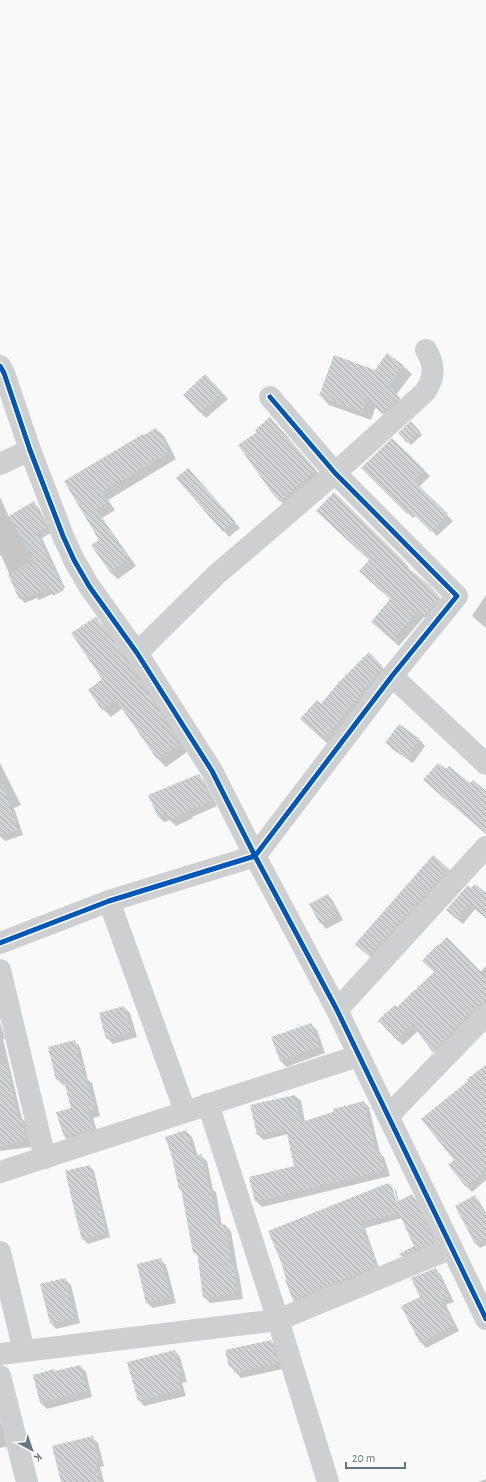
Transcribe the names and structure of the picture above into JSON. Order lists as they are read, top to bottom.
{
  "scale_bar": "20 m",
  "north": "bottom right"
}
